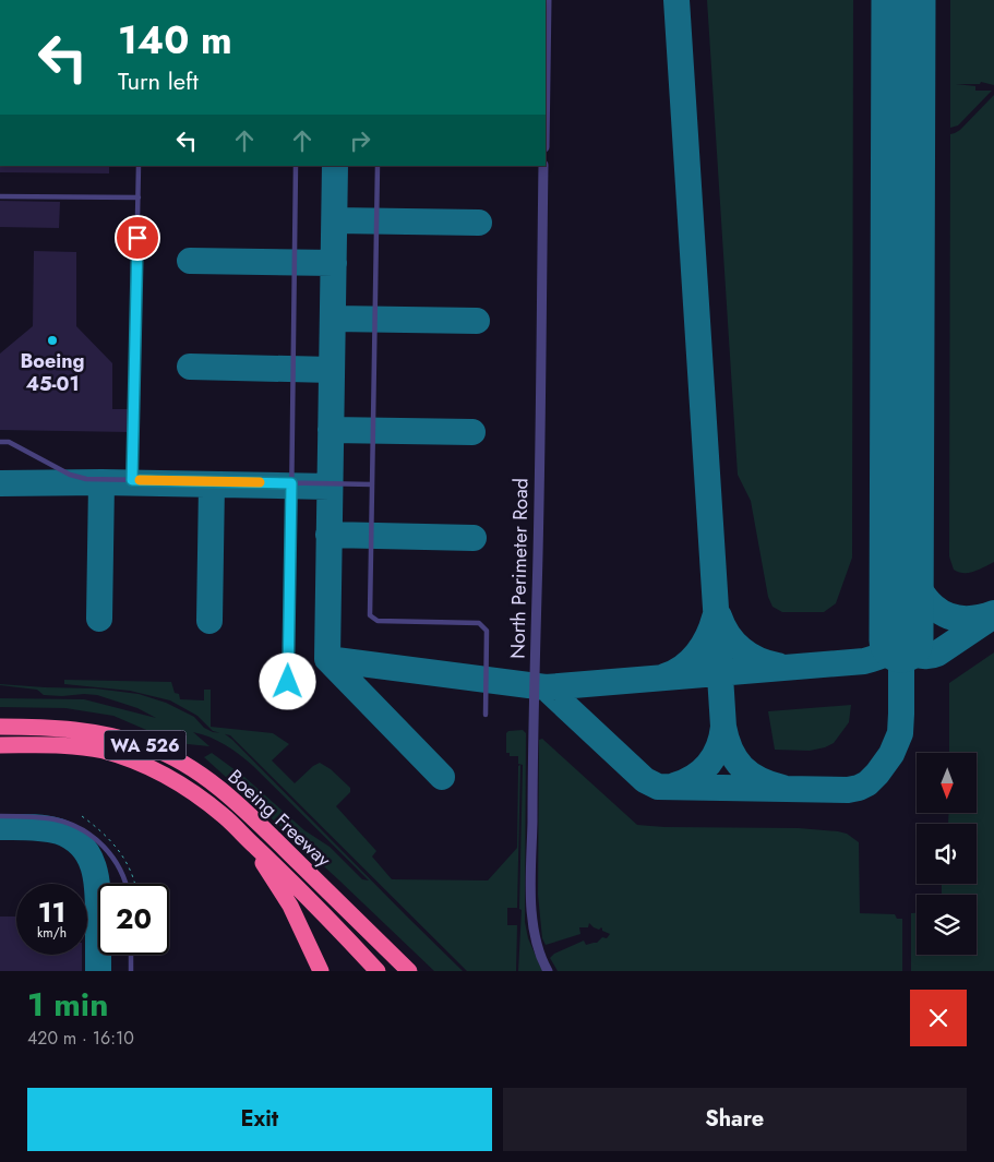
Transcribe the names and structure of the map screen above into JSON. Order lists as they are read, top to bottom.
{
  "streets": {
    "highway": ["WA 526", "Boeing Freeway"],
    "street": ["North Perimeter Road"]
  },
  "places": ["Boeing 45-01"],
  "north": "bottom",
  "page": {
    "turn": ["140 m", "Turn left"],
    "speed": "11 km/h",
    "limit": "20",
    "heading": ["1 min", "420 m · 16:10"],
    "buttons": ["Exit", "Share"]
  }
}
